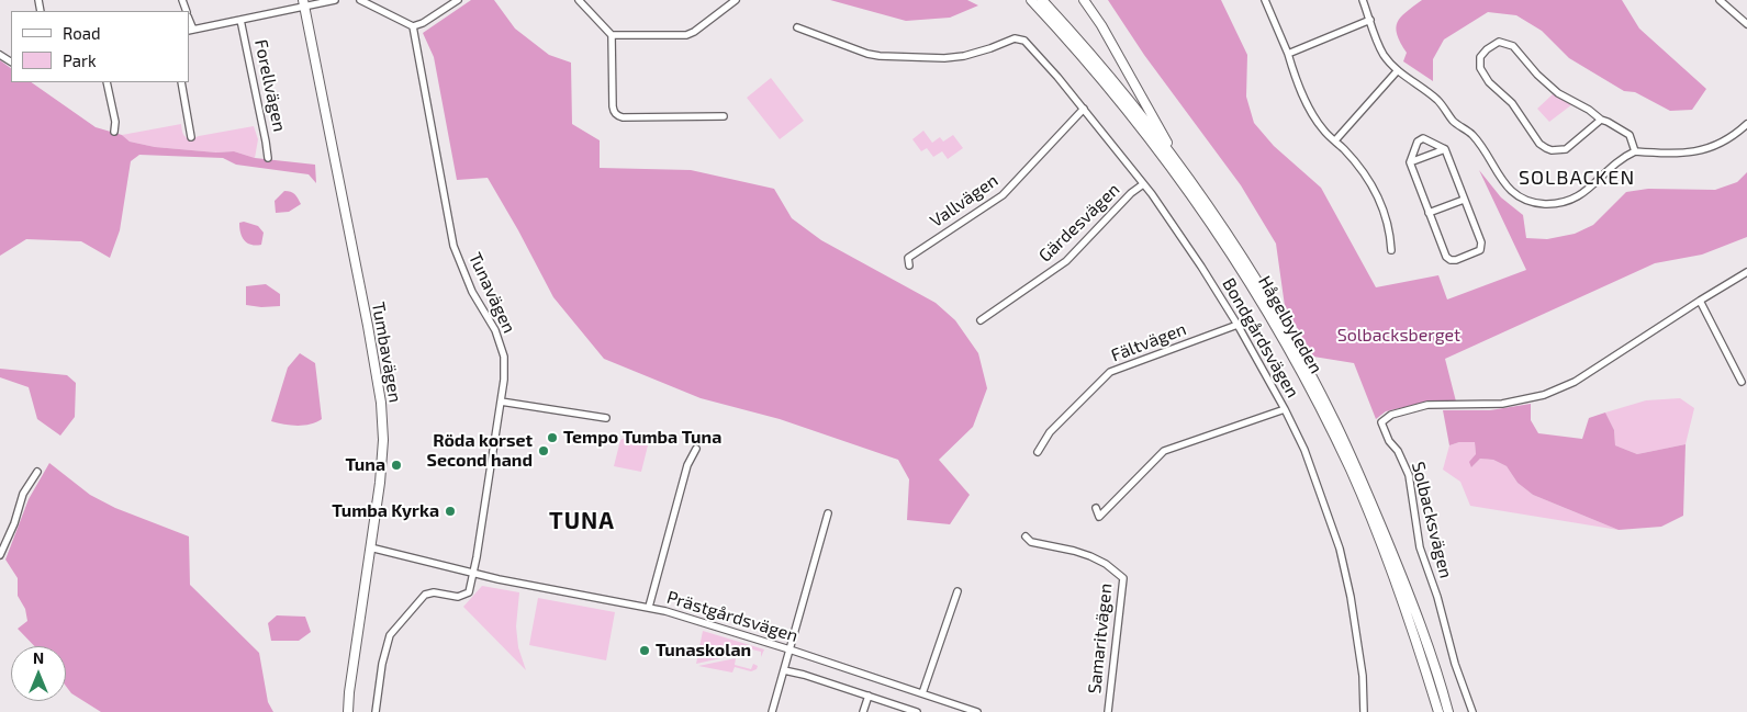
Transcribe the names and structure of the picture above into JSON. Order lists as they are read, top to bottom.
{
  "streets": {
    "main road": ["Hågelbyleden", "Tumbavägen"],
    "street": [
      "Forellvägen",
      "Vallvägen",
      "Gärdesvägen",
      "Tunavägen",
      "Bondgårdsvägen",
      "Fältvägen",
      "Solbacksvägen",
      "Prästgårdsvägen",
      "Samaritvägen"
    ]
  },
  "crossings": [
    ["Vallvägen", "Bondgårdsvägen"],
    ["Gärdesvägen", "Bondgårdsvägen"],
    ["Tunavägen", "Prästgårdsvägen"],
    ["Bondgårdsvägen", "Fältvägen"],
    ["Tumbavägen", "Prästgårdsvägen"]
  ],
  "districts": ["SOLBACKEN", "TUNA"],
  "parks": ["Solbacksberget"],
  "places": [
    "Tempo Tumba Tuna",
    "Röda korset Second hand",
    "Tuna",
    "Tumba Kyrka",
    "Tunaskolan"
  ],
  "legend": ["Road", "Park"],
  "north": "top"
}
